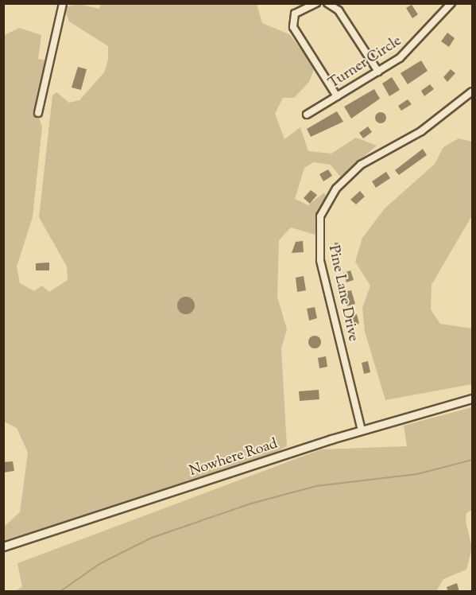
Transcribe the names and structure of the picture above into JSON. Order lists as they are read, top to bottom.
{
  "streets": {
    "street": ["Turner Circle", "Pine Lane Drive", "Nowhere Road"]
  },
  "crossings": [
    ["Pine Lane Drive", "Nowhere Road"]
  ]
}
